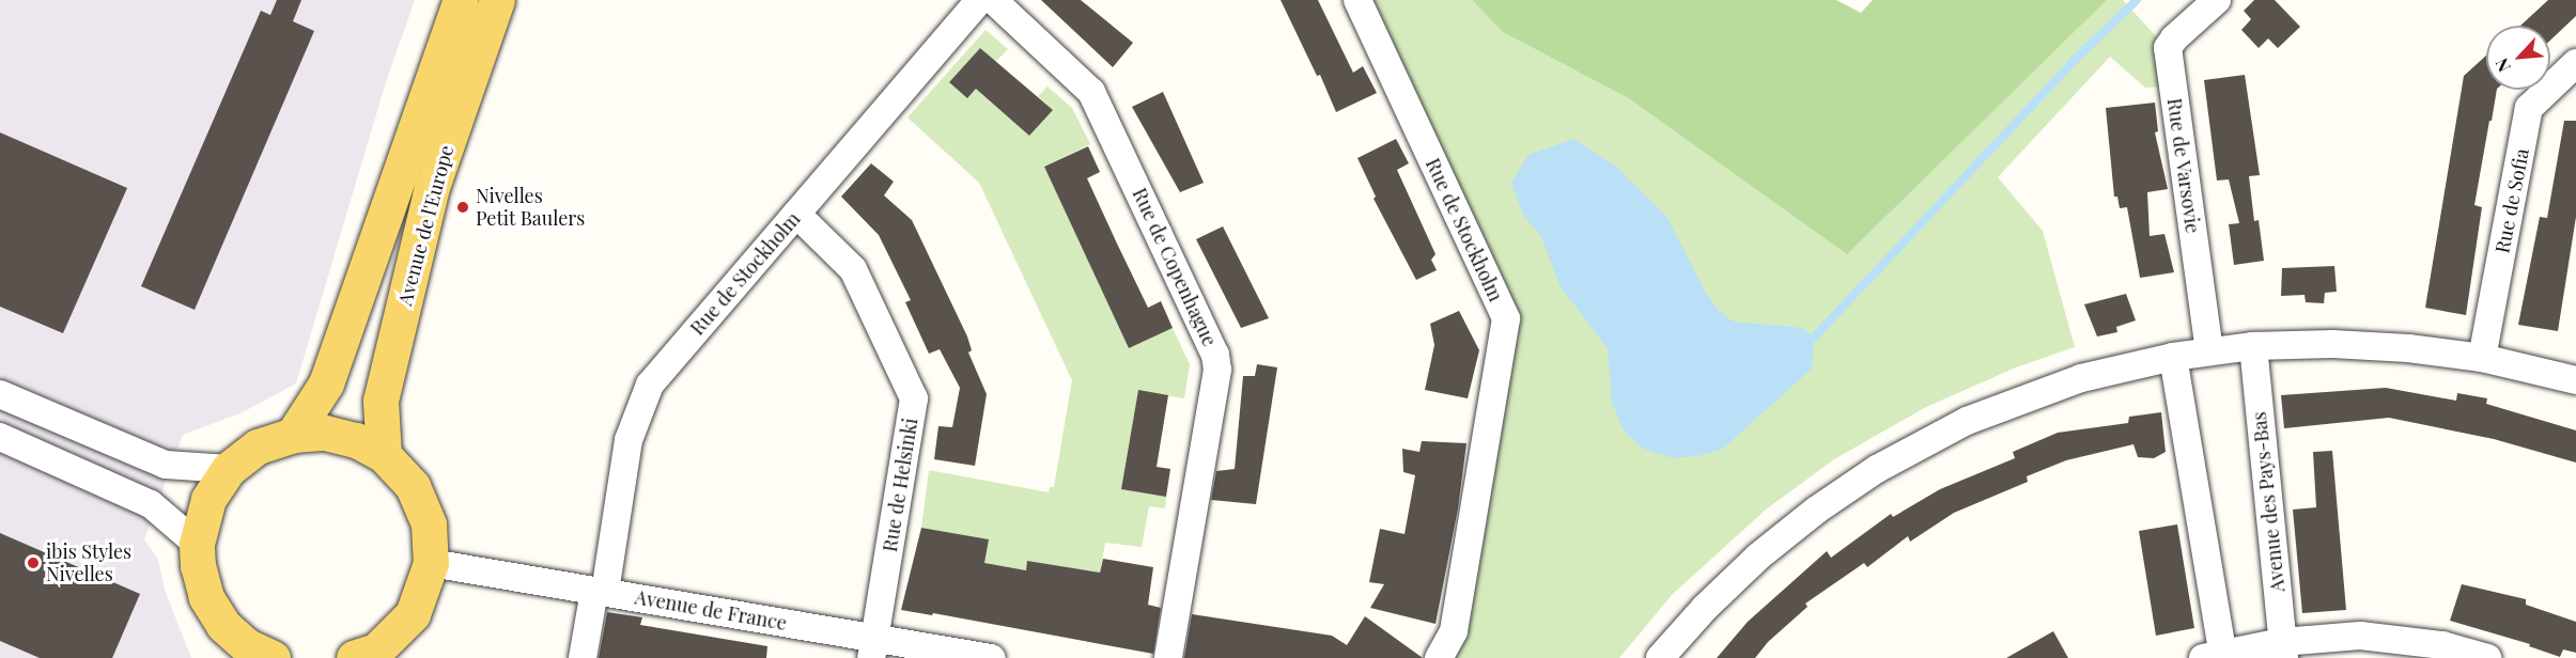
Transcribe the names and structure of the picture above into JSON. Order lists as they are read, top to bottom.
{
  "streets": {
    "main road": ["Avenue de l'Europe"],
    "street": [
      "Rue de Varsovie",
      "Rue de Sofia",
      "Rue de Stockholm",
      "Rue de Copenhague",
      "Rue de Helsinki",
      "Avenue des Pays-Bas",
      "Avenue de France"
    ]
  },
  "crossings": [
    ["Rue de Stockholm", "Rue de Helsinki"],
    ["Rue de Stockholm", "Avenue de France"],
    ["Rue de Helsinki", "Avenue de France"]
  ],
  "places": ["Nivelles Petit Baulers", "ibis Styles Nivelles"],
  "north": "bottom left"
}
